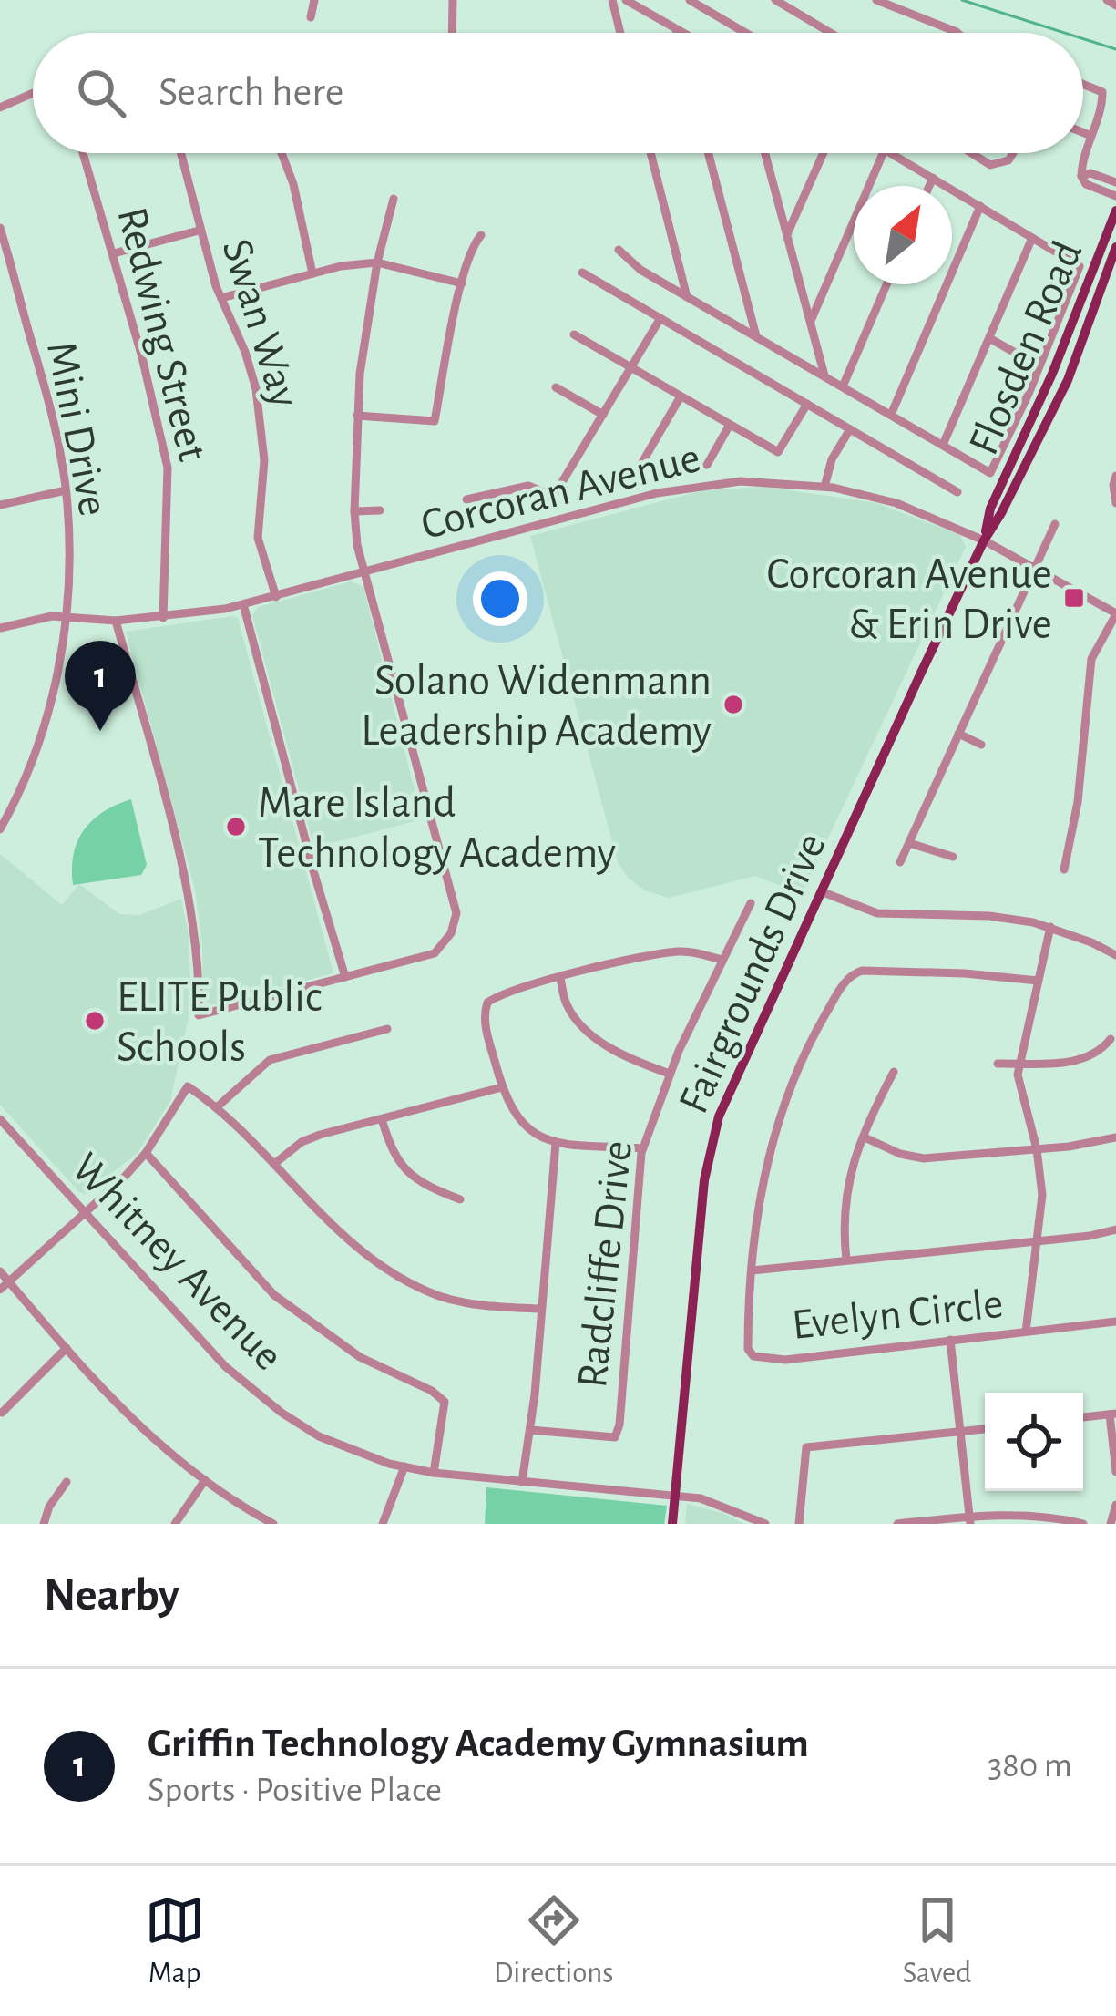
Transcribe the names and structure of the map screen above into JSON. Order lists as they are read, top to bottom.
{
  "streets": {
    "main road": ["Flosden Road", "Fairgrounds Drive"],
    "street": [
      "Swan Way",
      "Redwing Street",
      "Mini Drive",
      "Corcoran Avenue",
      "Whitney Avenue",
      "Radcliffe Drive",
      "Evelyn Circle"
    ]
  },
  "crossings": [
    ["Swan Way", "Corcoran Avenue"],
    ["Redwing Street", "Corcoran Avenue"],
    ["Flosden Road", "Fairgrounds Drive"],
    ["Mini Drive", "Corcoran Avenue"],
    ["Corcoran Avenue", "Fairgrounds Drive"],
    ["Fairgrounds Drive", "Whitney Avenue"]
  ],
  "places": {
    "transit": ["Corcoran Avenue & Erin Drive"],
    "other": ["Solano Widenmann Leadership Academy", "Mare Island Technology Academy", "ELITE Public Schools"]
  },
  "north": "top right",
  "page": {
    "search": "Search here",
    "pins": "1",
    "heading": "Nearby",
    "list": [
      {
        "mark": "1",
        "name": "Griffin Technology Academy Gymnasium",
        "note": "Sports · Positive Place",
        "value": "380 m"
      }
    ],
    "nav": ["Map", "Directions", "Saved"]
  }
}
